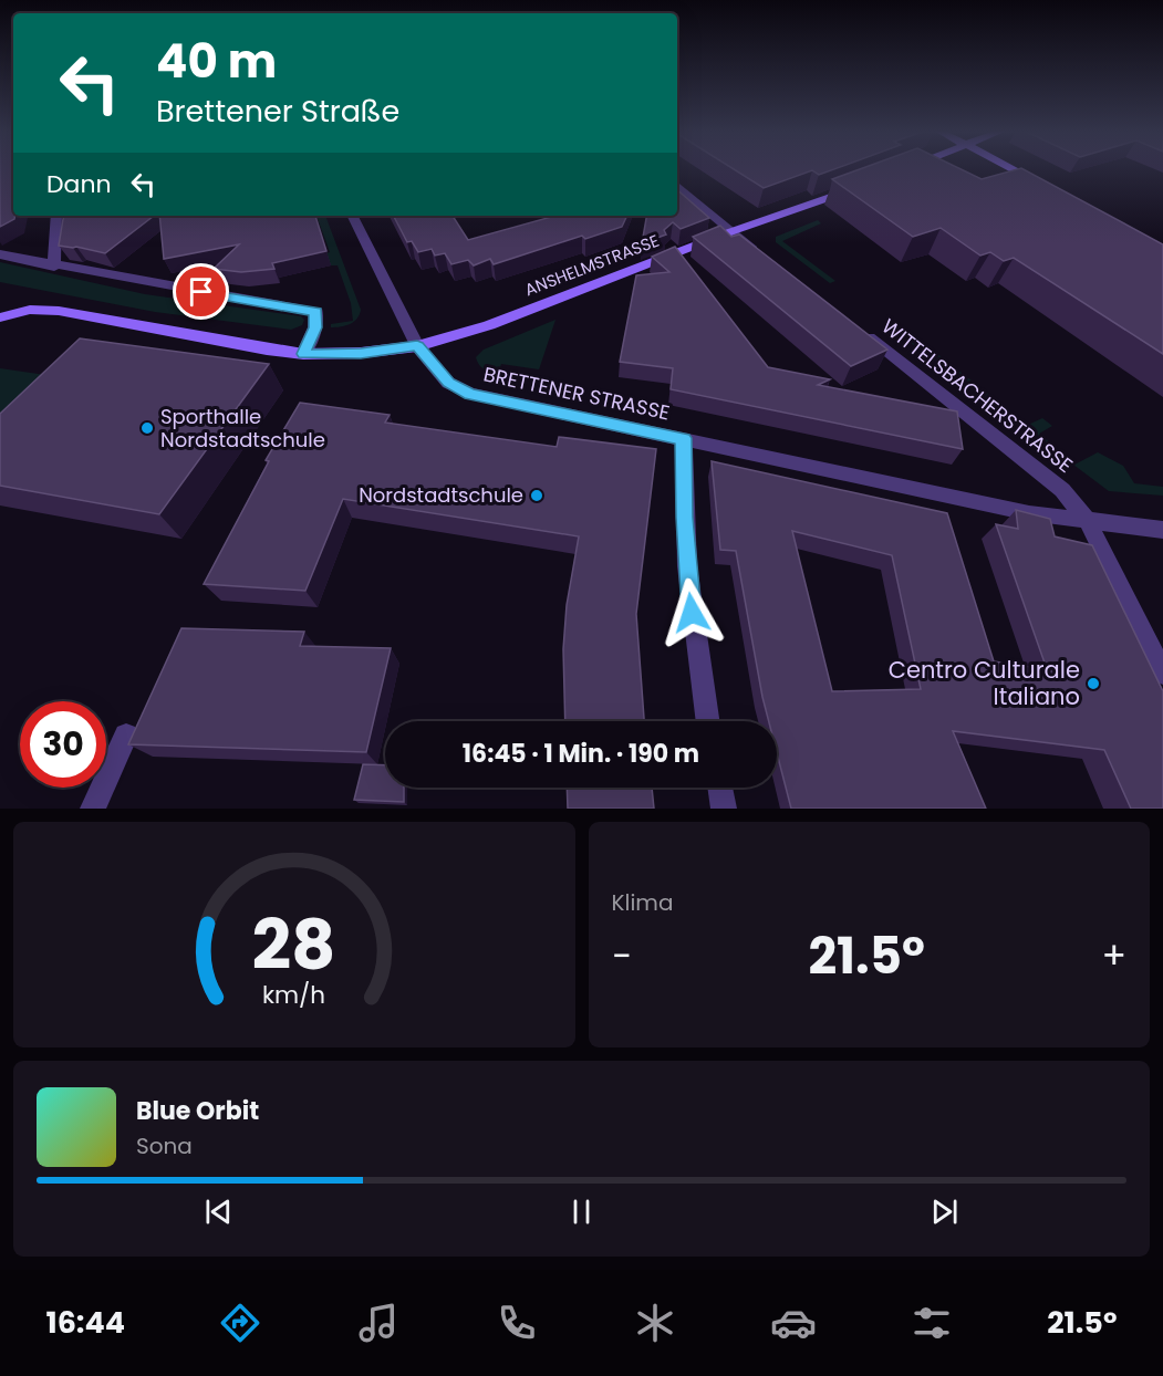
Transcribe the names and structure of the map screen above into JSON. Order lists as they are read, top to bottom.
{
  "streets": {
    "main road": ["ANSHELMSTRASSE"],
    "street": ["BRETTENER STRASSE", "WITTELSBACHERSTRASSE"]
  },
  "crossings": [
    ["ANSHELMSTRASSE", "BRETTENER STRASSE"],
    ["BRETTENER STRASSE", "WITTELSBACHERSTRASSE"]
  ],
  "places": ["Sporthalle Nordstadtschule", "Nordstadtschule", "Centro Culturale Italiano"],
  "page": {
    "turn": ["40 m", "Brettener Straße"],
    "then": "Dann",
    "limit": "30",
    "trip": "16:45 · 1 Min. · 190 m",
    "tile": "Klima",
    "heat": ["−", "21.5°", "+"],
    "song": ["Blue Orbit", "Sona"],
    "tabs": ["16:44", "21.5°"],
    "gauge": ["28", "km/h"]
  }
}
